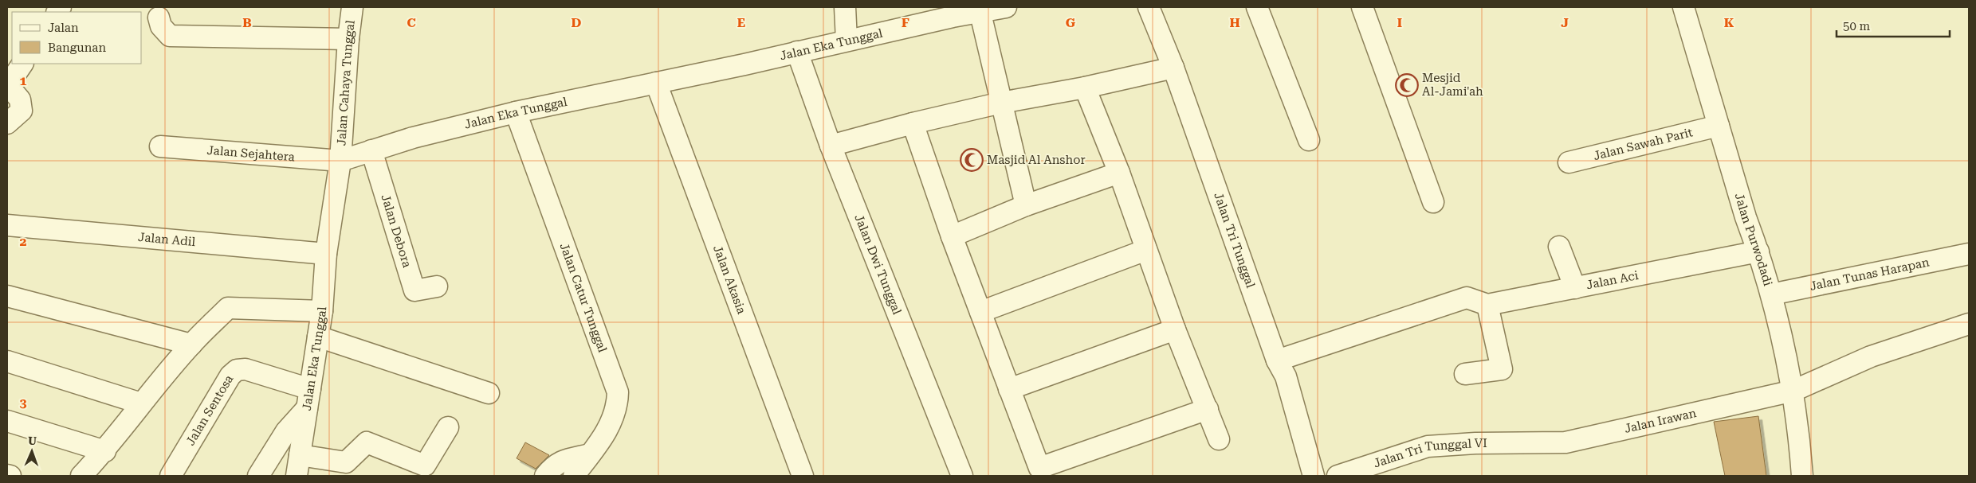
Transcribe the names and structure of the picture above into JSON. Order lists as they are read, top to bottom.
{
  "streets": {
    "street": [
      "Jalan Eka Tunggal",
      "Jalan Cahaya Tunggal",
      "Jalan Sawah Parit",
      "Jalan Sejahtera",
      "Jalan Debora",
      "Jalan Adil",
      "Jalan Purwodadi",
      "Jalan Tri Tunggal",
      "Jalan Dwi Tunggal",
      "Jalan Tunas Harapan",
      "Jalan Akasia",
      "Jalan Aci",
      "Jalan Catur Tunggal",
      "Jalan Sentosa",
      "Jalan Irawan",
      "Jalan Tri Tunggal VI"
    ]
  },
  "crossings": [
    ["Jalan Eka Tunggal", "Jalan Cahaya Tunggal"],
    ["Jalan Eka Tunggal", "Jalan Sejahtera"],
    ["Jalan Eka Tunggal", "Jalan Debora"],
    ["Jalan Eka Tunggal", "Jalan Adil"],
    ["Jalan Eka Tunggal", "Jalan Dwi Tunggal"],
    ["Jalan Eka Tunggal", "Jalan Akasia"],
    ["Jalan Eka Tunggal", "Jalan Catur Tunggal"],
    ["Jalan Eka Tunggal", "Jalan Sentosa"],
    ["Jalan Cahaya Tunggal", "Jalan Sejahtera"],
    ["Jalan Sawah Parit", "Jalan Purwodadi"],
    ["Jalan Purwodadi", "Jalan Tunas Harapan"],
    ["Jalan Purwodadi", "Jalan Aci"],
    ["Jalan Purwodadi", "Jalan Irawan"],
    ["Jalan Tri Tunggal", "Jalan Aci"],
    ["Jalan Irawan", "Jalan Tri Tunggal VI"]
  ],
  "places": {
    "mosque": ["Mesjid Al-Jami'ah", "Masjid Al Anshor"]
  },
  "legend": ["Jalan", "Bangunan"],
  "scale_bar": "50 m",
  "north": "top",
  "grid": {
    "columns": [
      "B",
      "C",
      "D",
      "E",
      "F",
      "G",
      "H",
      "I",
      "J",
      "K"
    ],
    "rows": ["1", "2", "3"]
  }
}
